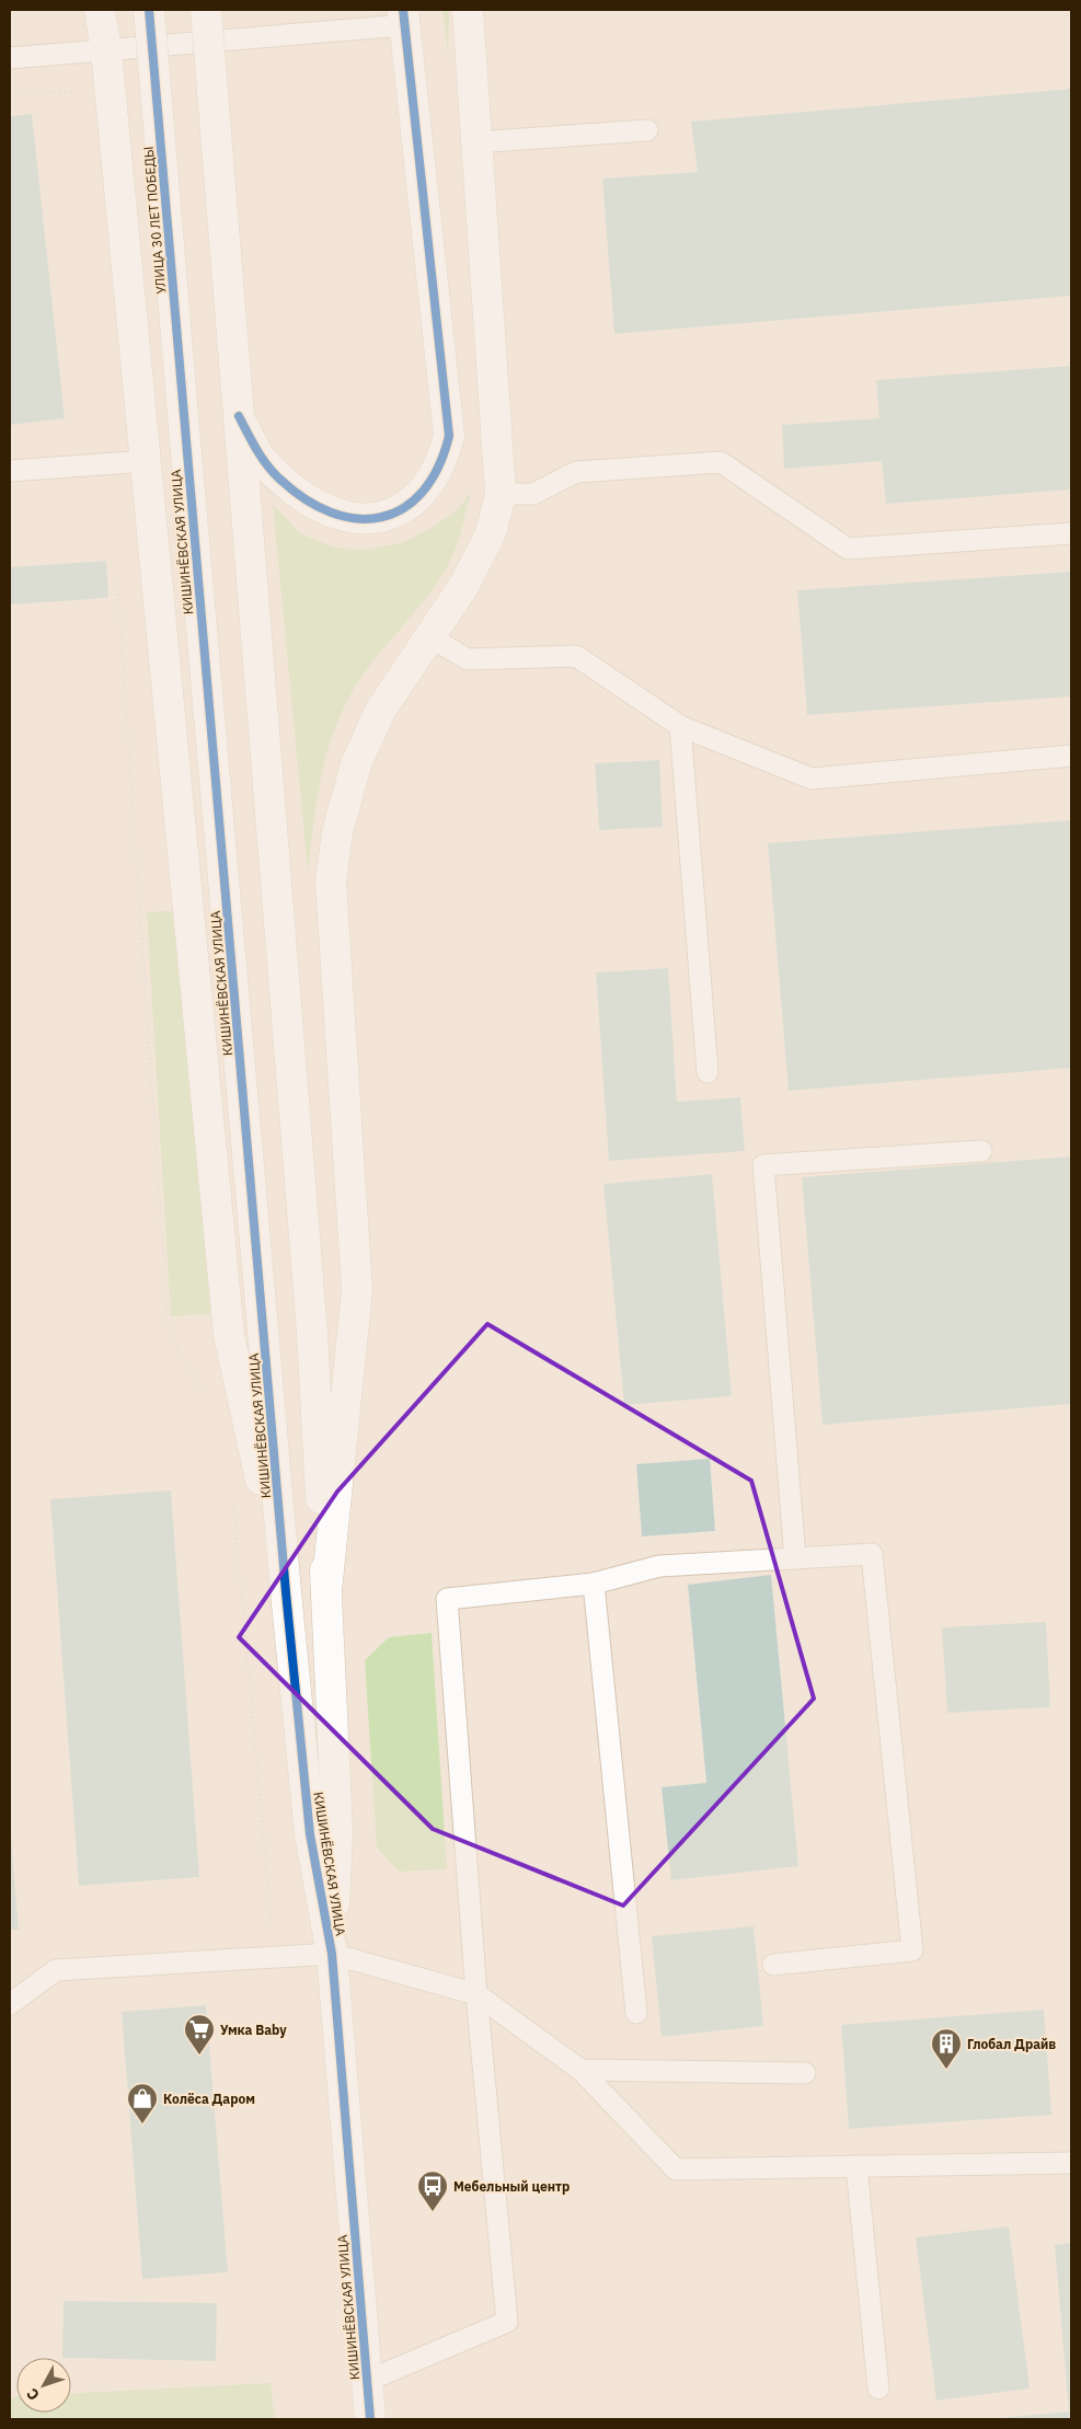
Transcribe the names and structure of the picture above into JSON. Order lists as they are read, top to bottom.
{
  "streets": {
    "street": ["УЛИЦА 30 ЛЕТ ПОБЕДЫ", "КИШИНЁВСКАЯ УЛИЦА"]
  },
  "crossings": [
    ["УЛИЦА 30 ЛЕТ ПОБЕДЫ", "КИШИНЁВСКАЯ УЛИЦА"]
  ],
  "places": {
    "supermarket": ["Умка Baby"],
    "building": ["Глобал Драйв"],
    "shop": ["Колёса Даром"],
    "bus stop": ["Мебельный центр"]
  },
  "north": "bottom left"
}
